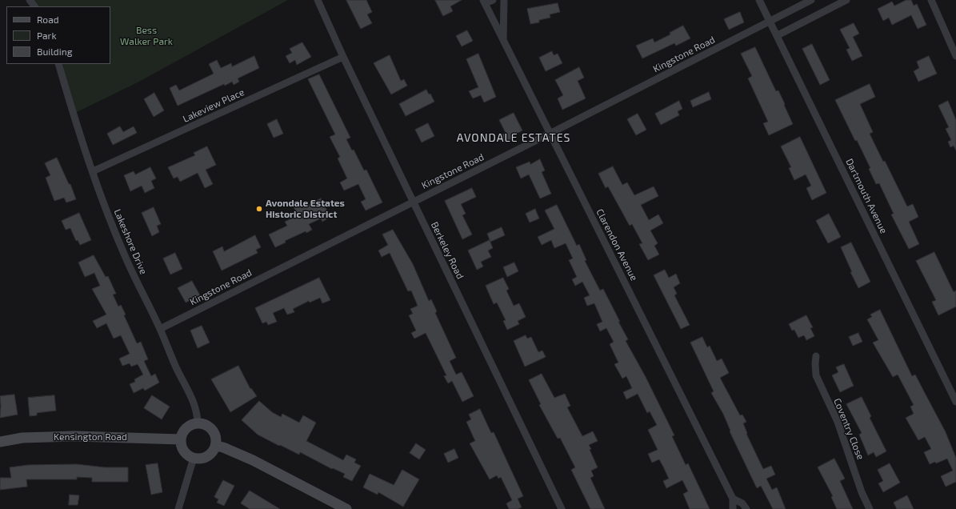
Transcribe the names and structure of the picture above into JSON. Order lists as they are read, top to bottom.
{
  "streets": {
    "street": [
      "Kingstone Road",
      "Lakeview Place",
      "Dartmouth Avenue",
      "Lakeshore Drive",
      "Clarendon Avenue",
      "Berkeley Road",
      "Coventry Close",
      "Kensington Road"
    ]
  },
  "crossings": [
    ["Kingstone Road", "Dartmouth Avenue"],
    ["Kingstone Road", "Lakeshore Drive"],
    ["Kingstone Road", "Clarendon Avenue"],
    ["Kingstone Road", "Berkeley Road"],
    ["Lakeview Place", "Lakeshore Drive"],
    ["Lakeview Place", "Berkeley Road"],
    ["Lakeshore Drive", "Kensington Road"]
  ],
  "districts": ["AVONDALE ESTATES"],
  "parks": ["Bess Walker Park"],
  "places": ["Avondale Estates Historic District"],
  "legend": ["Road", "Park", "Building"]
}
